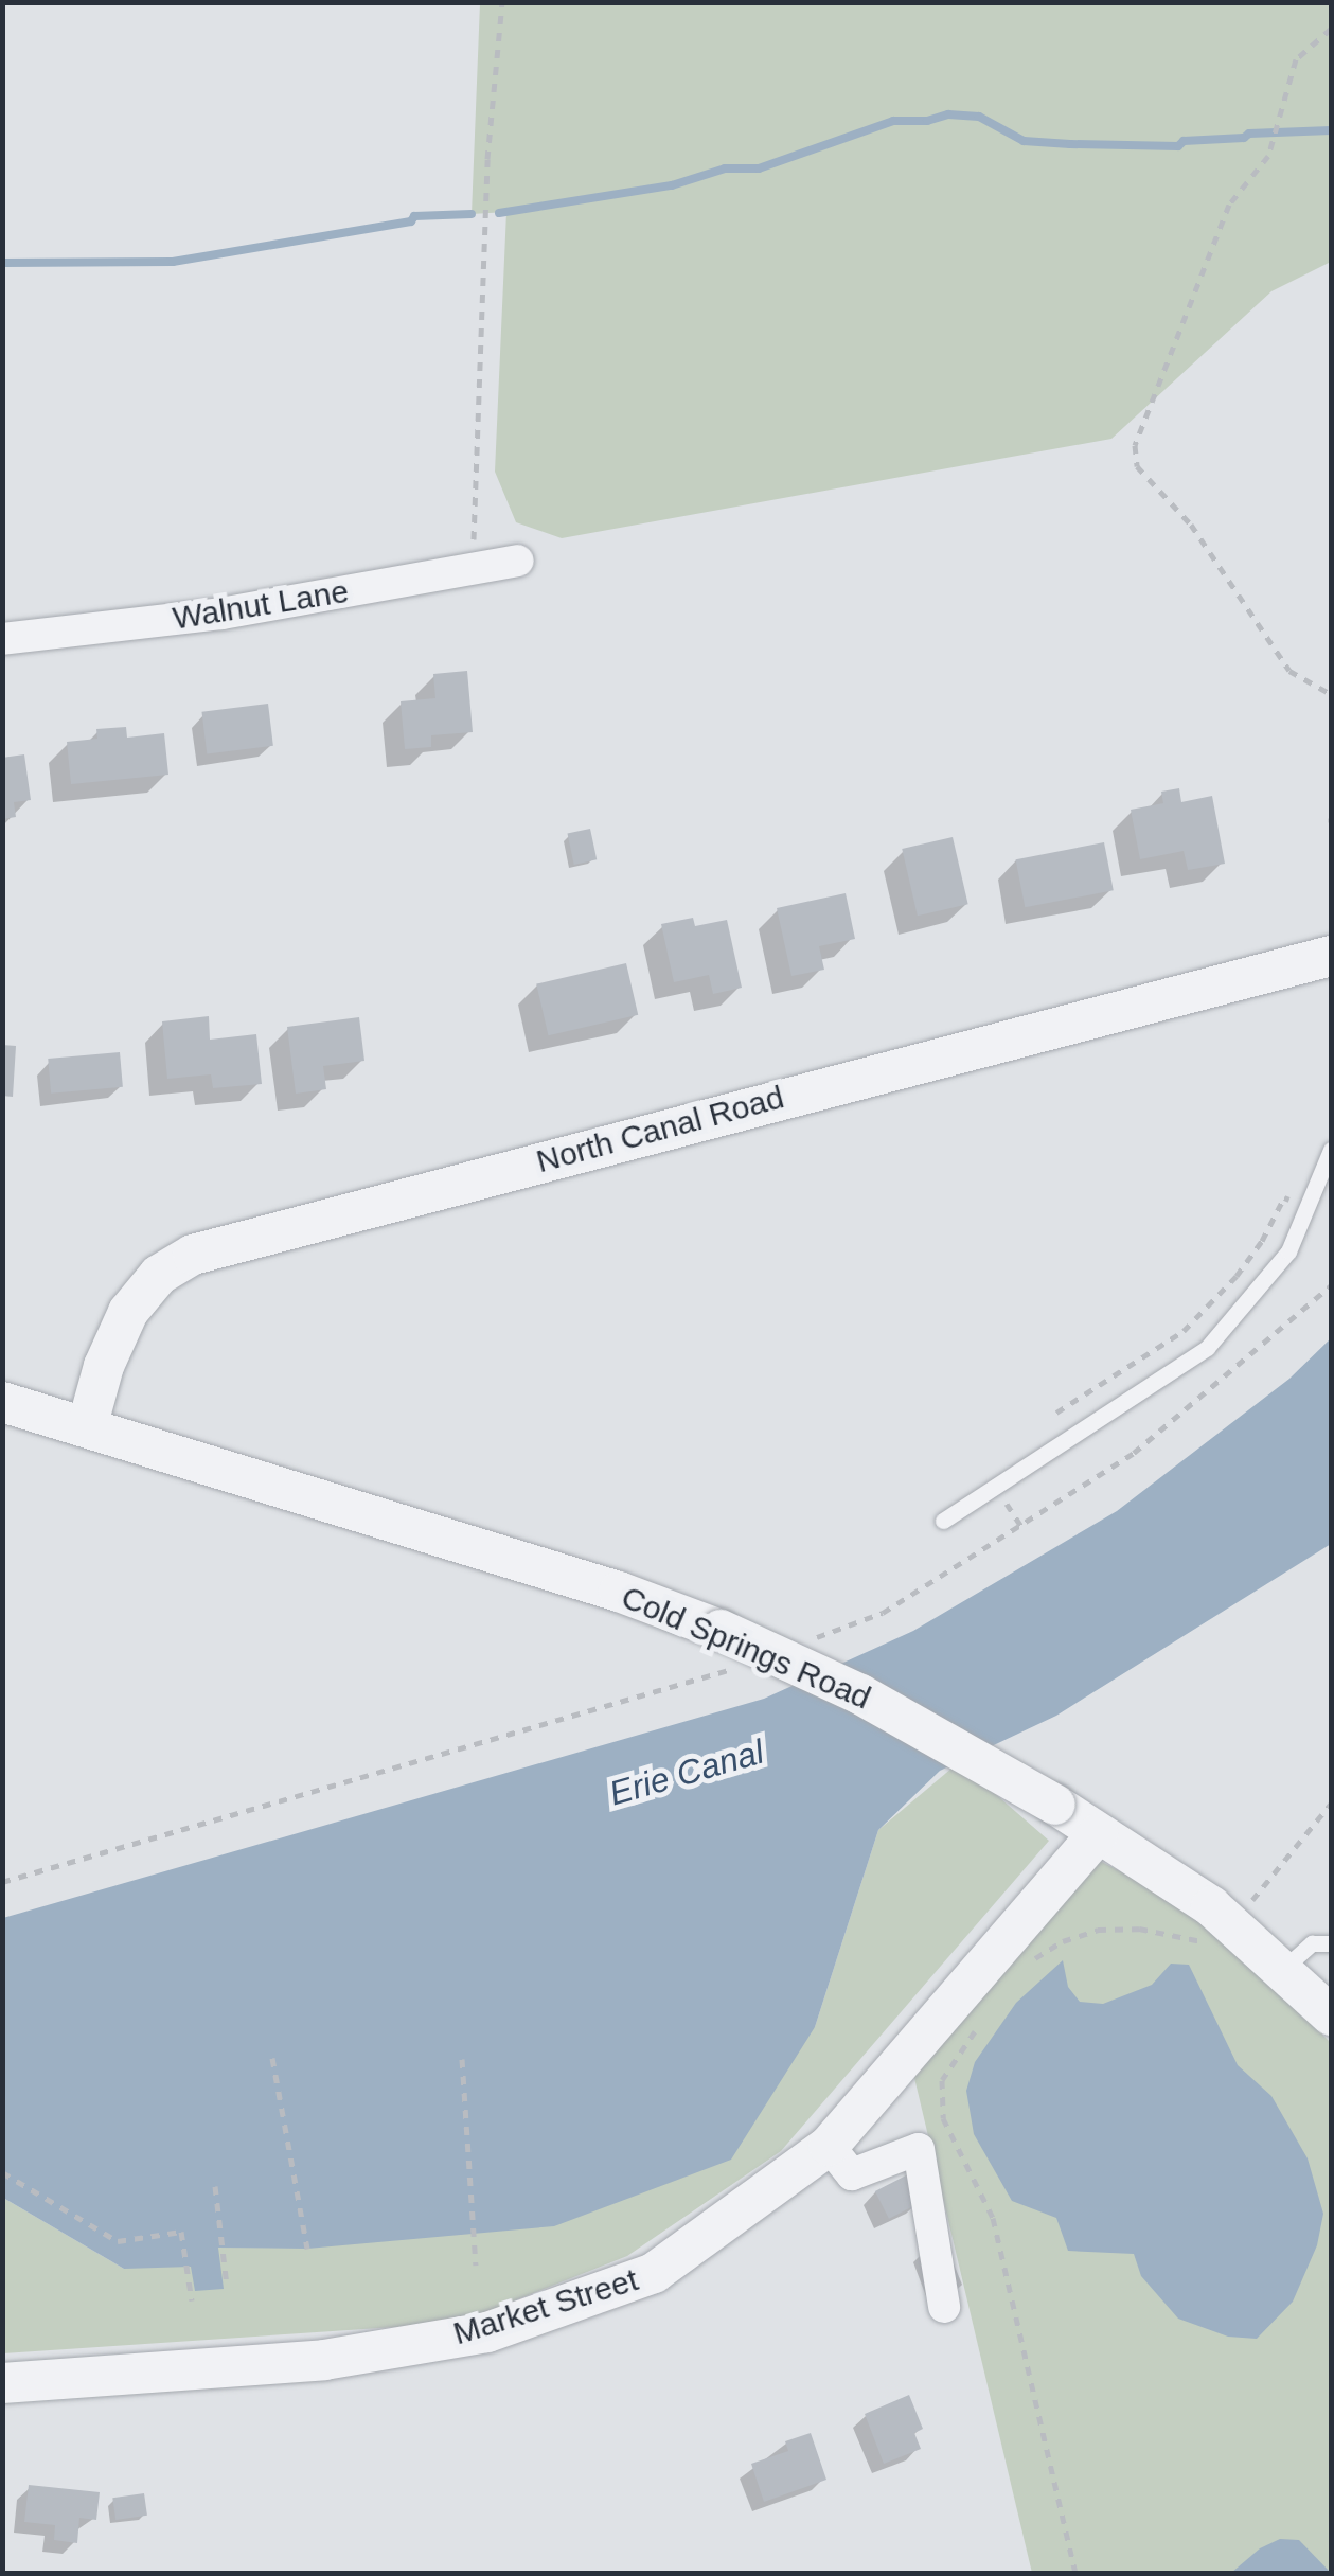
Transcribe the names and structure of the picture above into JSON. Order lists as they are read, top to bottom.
{
  "streets": {
    "street": [
      "Walnut Lane",
      "North Canal Road",
      "Cold Springs Road",
      "Market Street"
    ]
  },
  "crossings": [
    ["North Canal Road", "Cold Springs Road"],
    ["Cold Springs Road", "Market Street"]
  ],
  "water": ["Erie Canal"]
}
